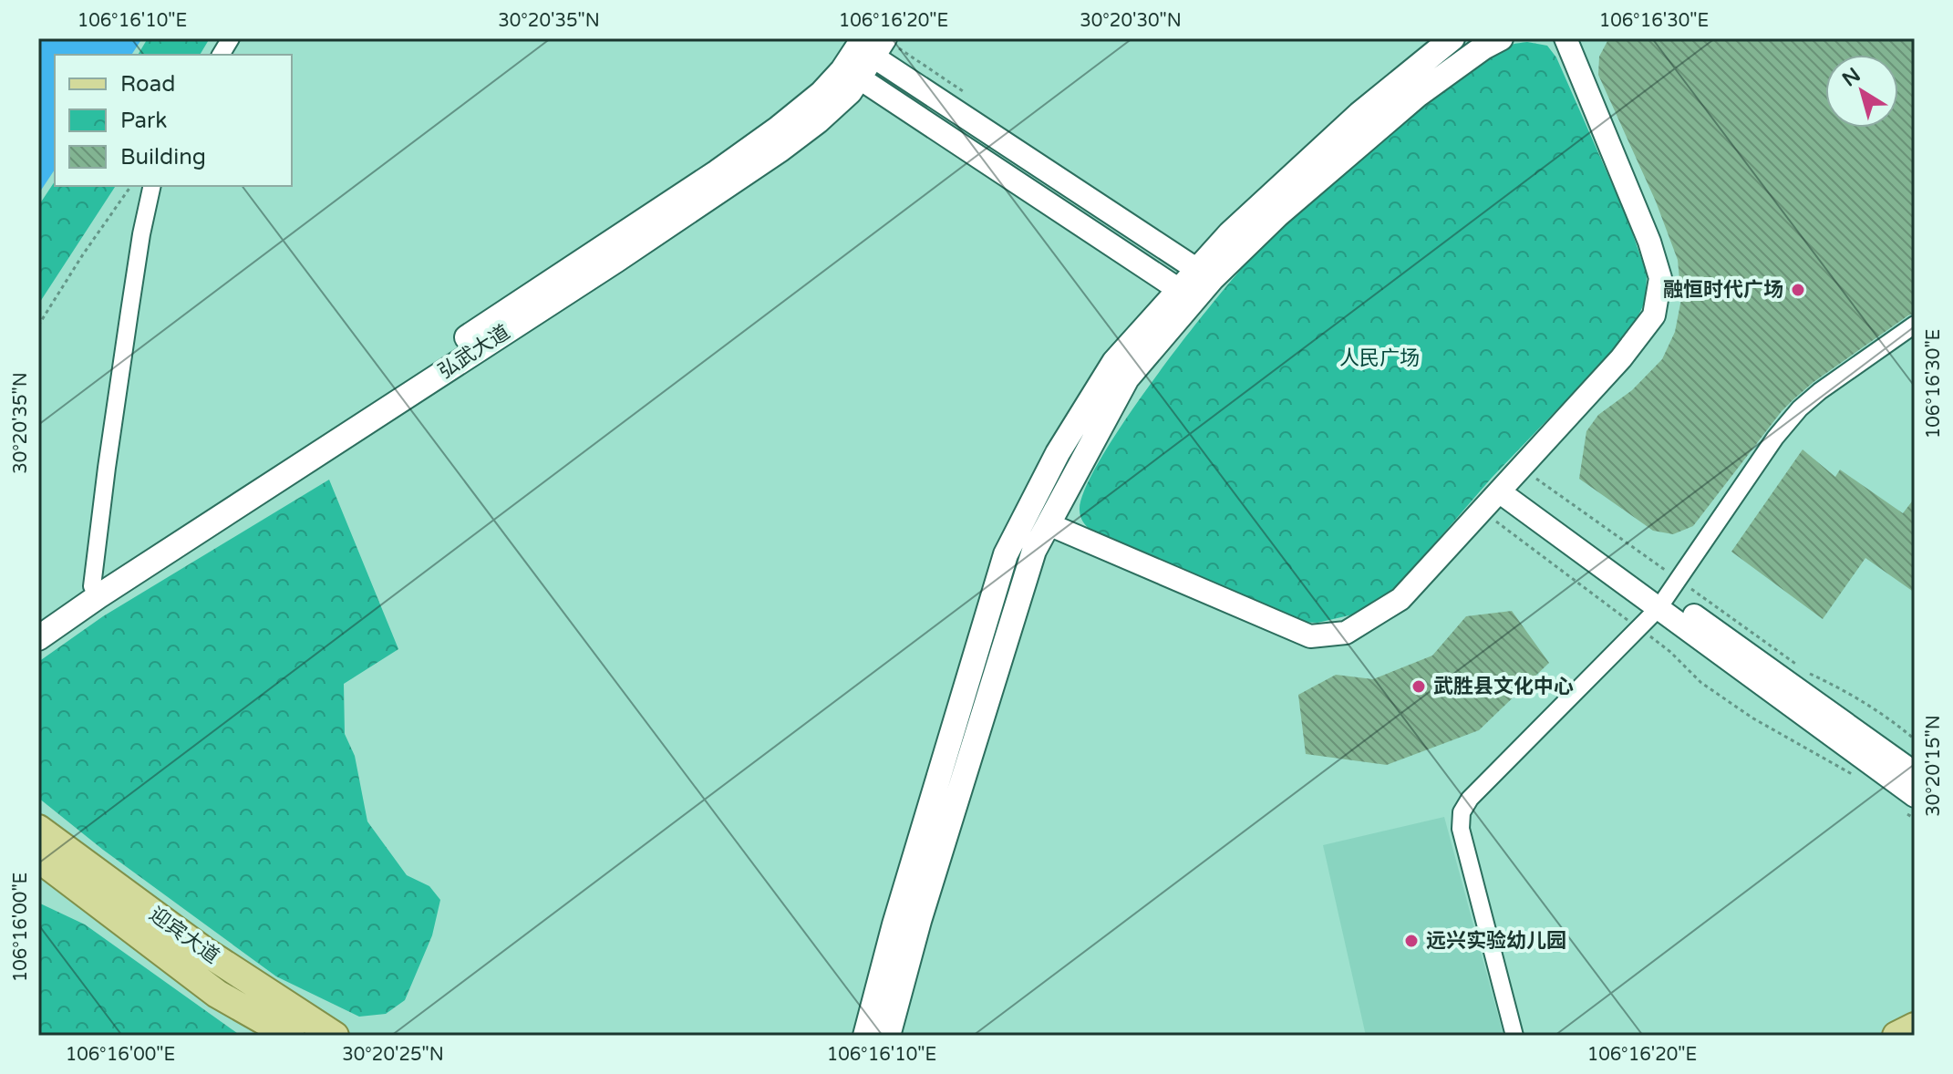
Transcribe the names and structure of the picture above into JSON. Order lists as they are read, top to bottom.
{
  "streets": {
    "main road": ["弘武大道", "迎宾大道"]
  },
  "parks": ["人民广场"],
  "places": ["融恒时代广场", "武胜县文化中心", "远兴实验幼儿园"],
  "legend": ["Road", "Park", "Building"],
  "north": "top left",
  "coordinates": [
    "106°16'10\"E",
    "30°20'35\"N",
    "106°16'20\"E",
    "30°20'30\"N",
    "106°16'30\"E",
    "30°20'15\"N",
    "106°16'00\"E",
    "30°20'25\"N"
  ]
}
